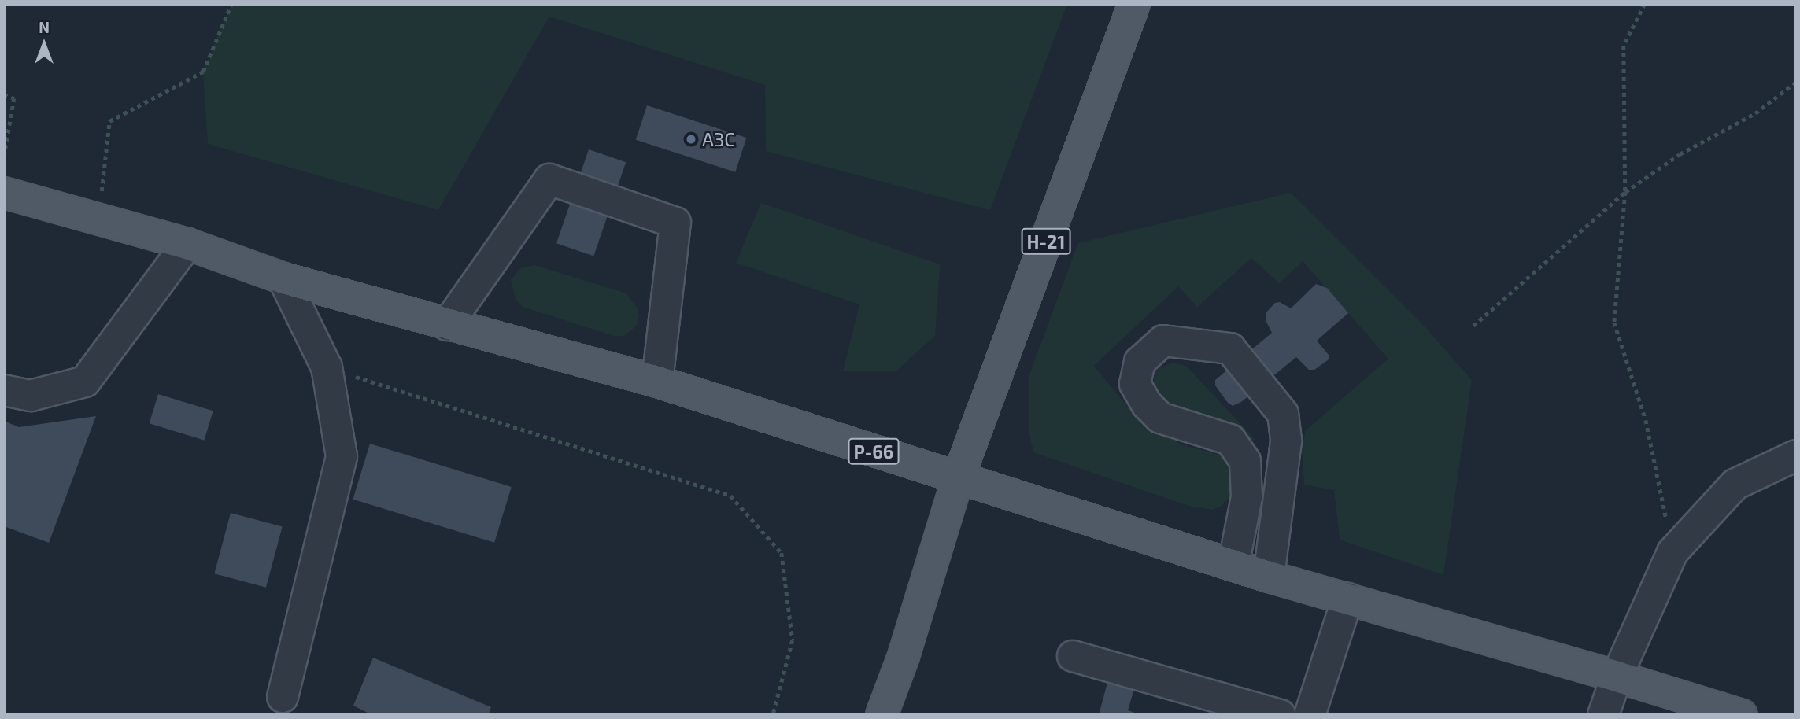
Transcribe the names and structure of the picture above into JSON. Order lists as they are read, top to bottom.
{
  "streets": {
    "main road": ["Н-21", "Р-66"]
  },
  "crossings": [
    ["Н-21", "Р-66"]
  ],
  "places": ["АЗС"],
  "north": "top"
}
